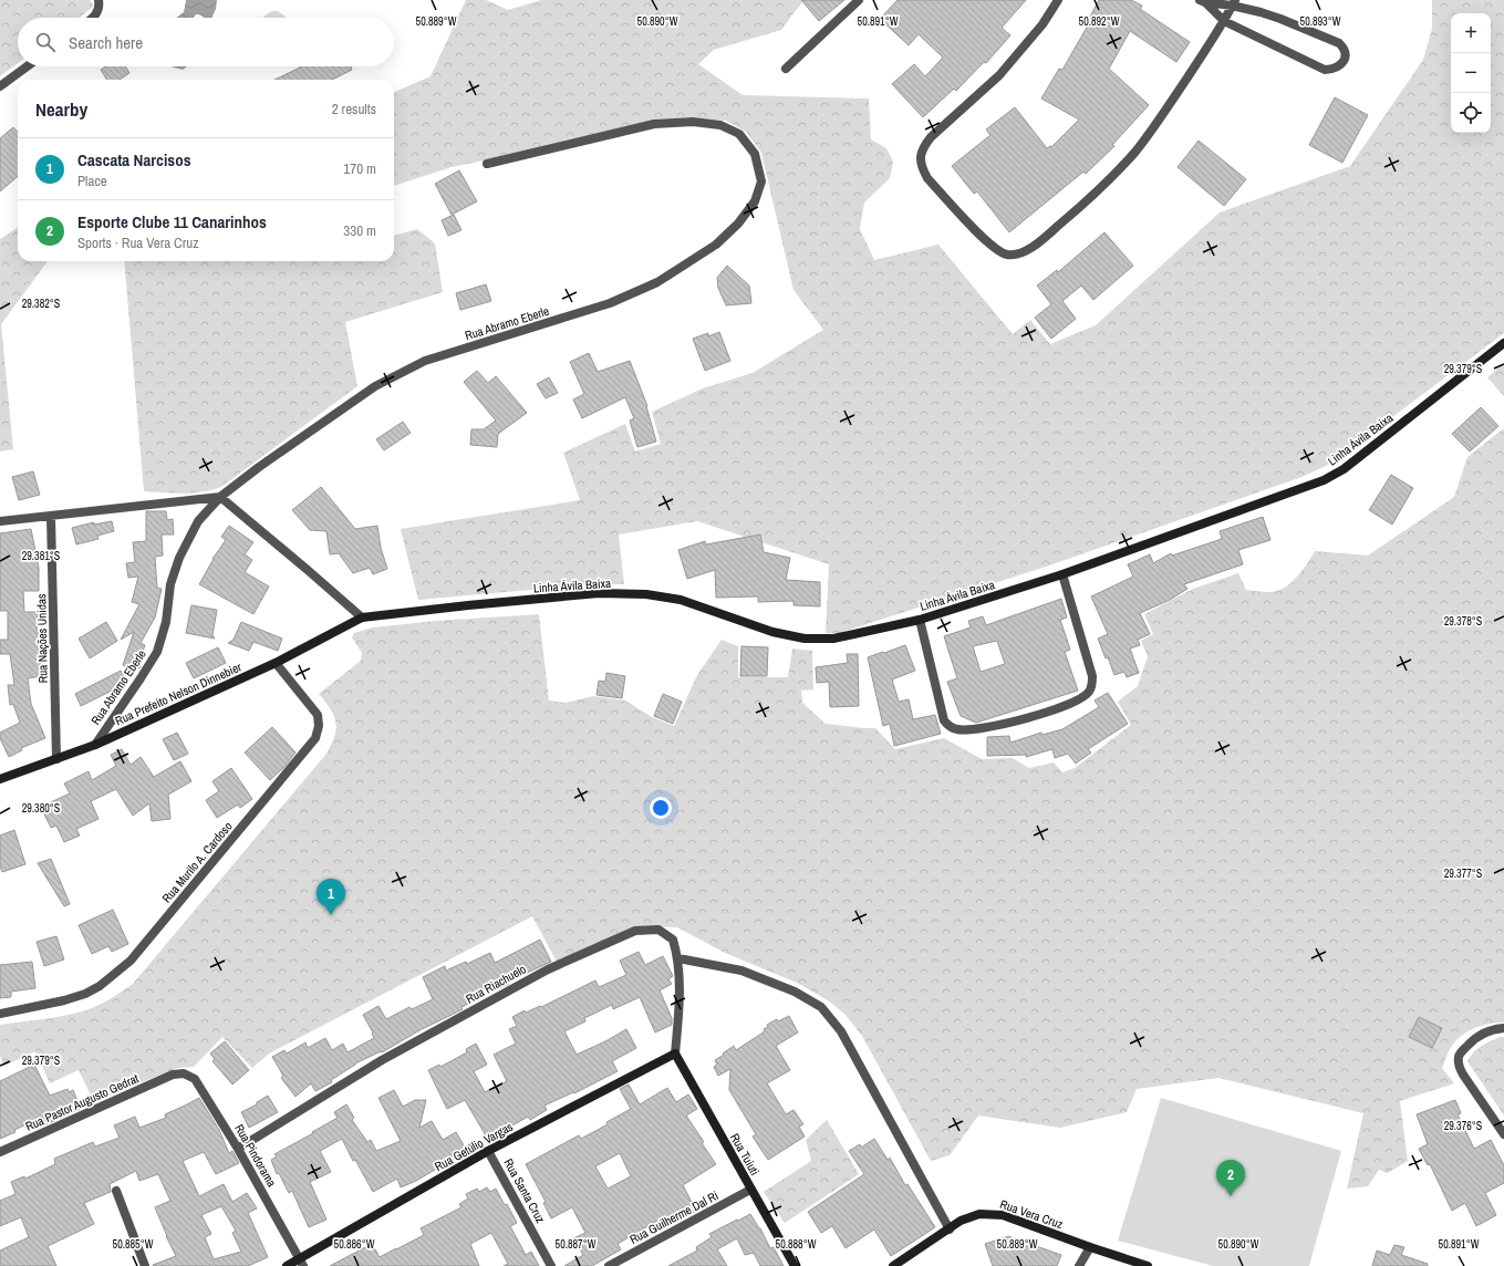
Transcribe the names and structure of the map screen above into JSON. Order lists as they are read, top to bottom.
{
  "streets": {
    "street": [
      "Rua Abramo Eberle",
      "Linha Ávila Baixa",
      "Rua Nações Unidas",
      "Rua Prefeito Nelson Dinnebier",
      "Rua Murilo A. Cardoso",
      "Rua Riachuelo",
      "Rua Pastor Augusto Gedrat",
      "Rua Getúlio Vargas",
      "Rua Tuiuti",
      "Rua Pindorama",
      "Rua Santa Cruz",
      "Rua Vera Cruz",
      "Rua Guilherme Dal Ri"
    ]
  },
  "crossings": [
    ["Rua Abramo Eberle", "Rua Prefeito Nelson Dinnebier"],
    ["Linha Ávila Baixa", "Rua Prefeito Nelson Dinnebier"],
    ["Rua Nações Unidas", "Rua Prefeito Nelson Dinnebier"],
    ["Rua Prefeito Nelson Dinnebier", "Rua Murilo A. Cardoso"],
    ["Rua Riachuelo", "Rua Getúlio Vargas"],
    ["Rua Riachuelo", "Rua Tuiuti"],
    ["Rua Riachuelo", "Rua Pindorama"],
    ["Rua Pastor Augusto Gedrat", "Rua Pindorama"],
    ["Rua Getúlio Vargas", "Rua Tuiuti"],
    ["Rua Getúlio Vargas", "Rua Pindorama"],
    ["Rua Getúlio Vargas", "Rua Santa Cruz"],
    ["Rua Tuiuti", "Rua Guilherme Dal Ri"]
  ],
  "page": {
    "map_buttons": ["+", "−"],
    "search": "Search here",
    "heading": ["Nearby", "2 results"],
    "list": [
      {
        "mark": "1",
        "name": "Cascata Narcisos",
        "note": "Place",
        "value": "170 m"
      },
      {
        "mark": "2",
        "name": "Esporte Clube 11 Canarinhos",
        "note": "Sports · Rua Vera Cruz",
        "value": "330 m"
      }
    ],
    "pins": ["1", "2"]
  },
  "coordinates": [
    "50.889°W",
    "50.890°W",
    "50.891°W",
    "50.892°W",
    "50.893°W",
    "29.382°S",
    "29.379°S",
    "29.381°S",
    "29.378°S",
    "29.380°S",
    "29.377°S",
    "29.376°S",
    "50.885°W",
    "50.886°W",
    "50.887°W",
    "50.888°W"
  ]
}
